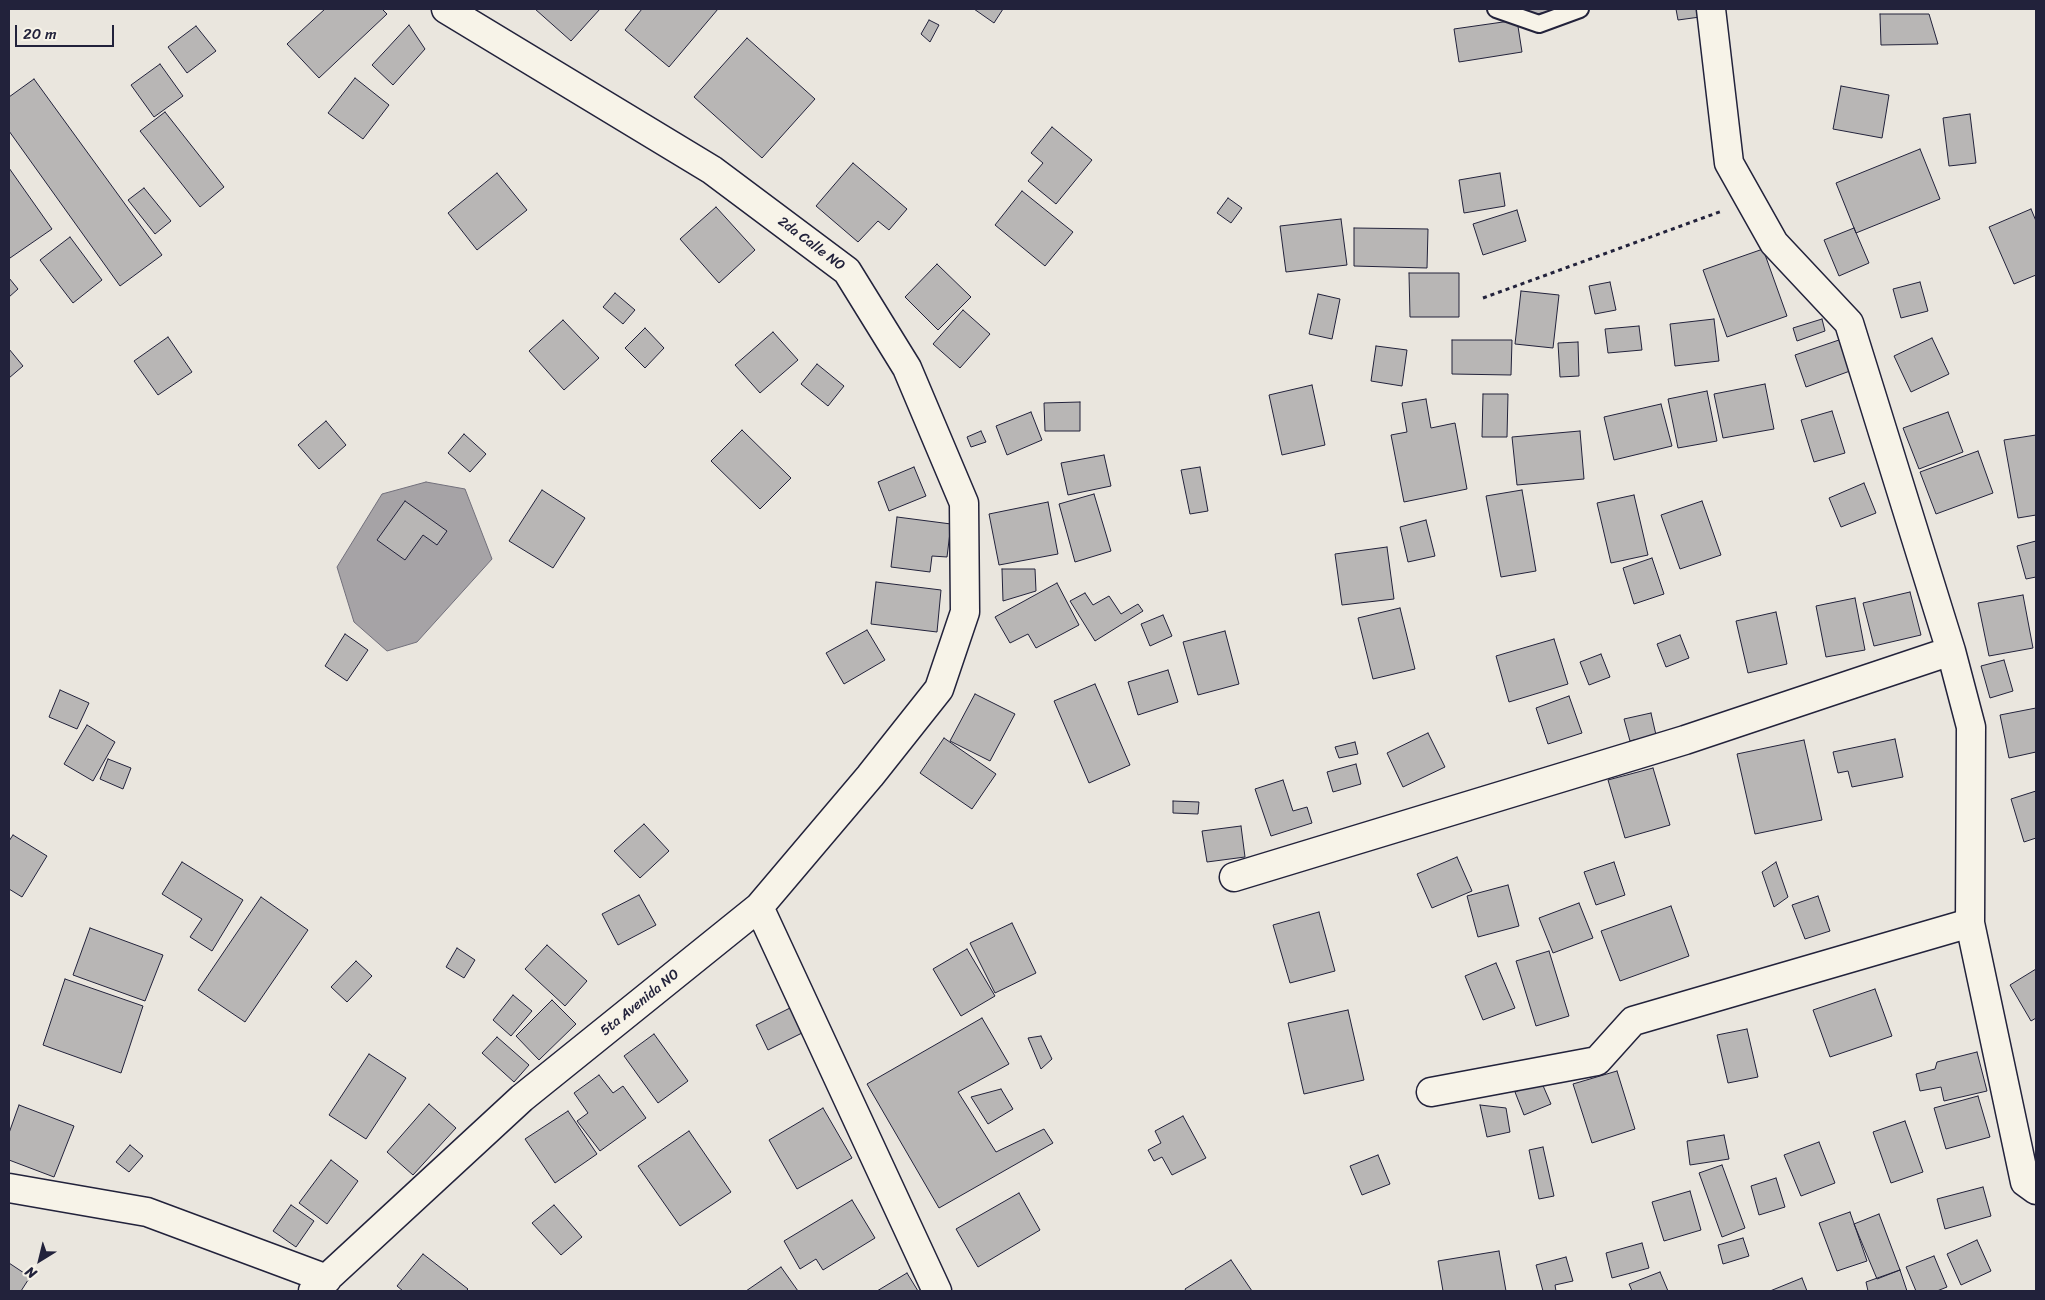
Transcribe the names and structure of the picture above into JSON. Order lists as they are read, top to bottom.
{
  "streets": {
    "street": ["2da Calle NO", "5ta Avenida NO"]
  },
  "crossings": [
    ["2da Calle NO", "5ta Avenida NO"]
  ],
  "scale_bar": "20 m",
  "north": "bottom left"
}
